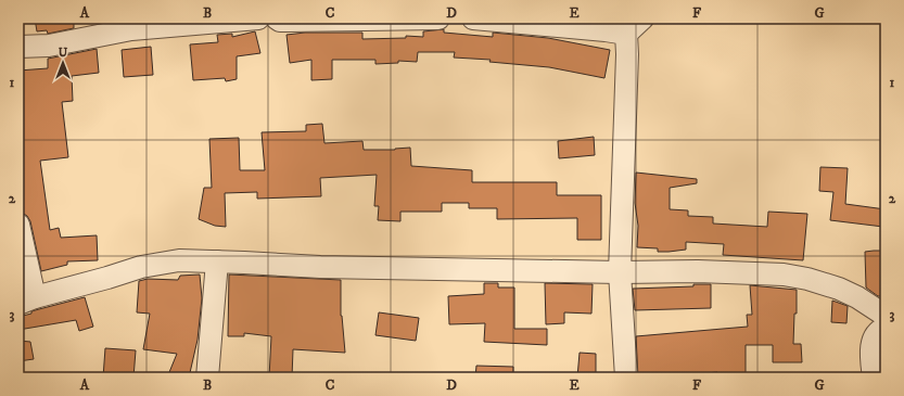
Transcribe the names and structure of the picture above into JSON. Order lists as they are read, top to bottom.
{
  "north": "top",
  "grid": {
    "columns": [
      "A",
      "B",
      "C",
      "D",
      "E",
      "F",
      "G"
    ],
    "rows": ["1", "2", "3"]
  }
}
